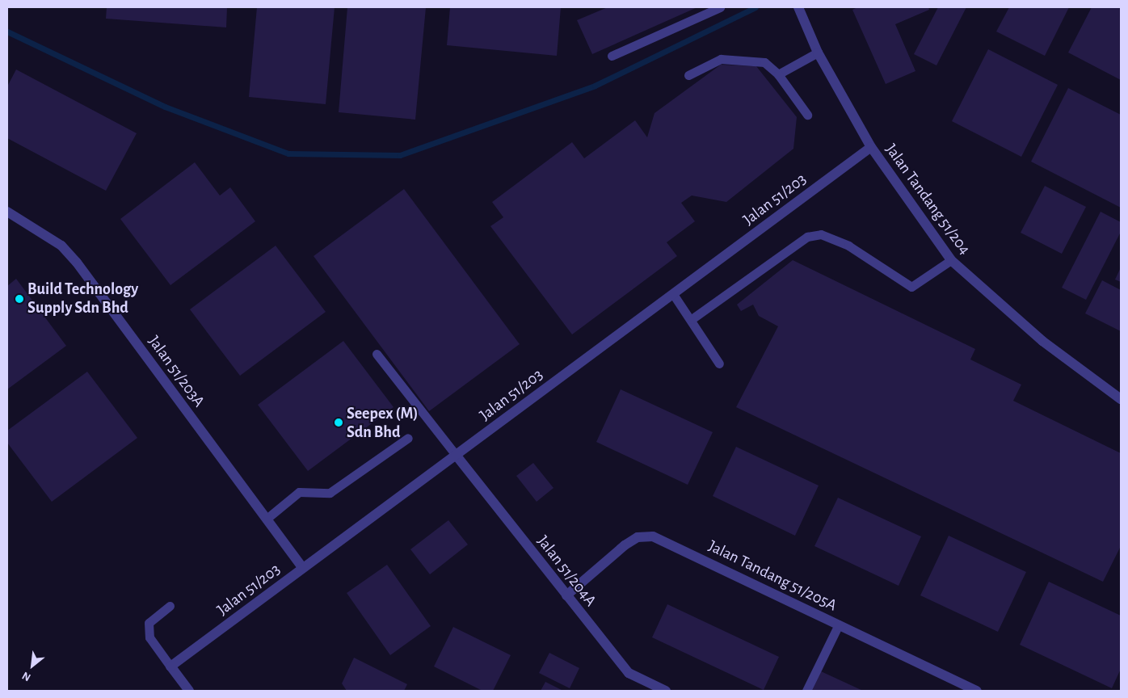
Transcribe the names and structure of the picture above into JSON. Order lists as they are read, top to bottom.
{
  "streets": {
    "street": [
      "Jalan 51/203",
      "Jalan Tandang 51/204",
      "Jalan 51/203A",
      "Jalan 51/204A",
      "Jalan Tandang 51/205A"
    ]
  },
  "crossings": [
    ["Jalan 51/203", "Jalan Tandang 51/204"],
    ["Jalan 51/203", "Jalan 51/203A"],
    ["Jalan 51/203", "Jalan 51/204A"],
    ["Jalan 51/204A", "Jalan Tandang 51/205A"]
  ],
  "places": ["Build Technology Supply Sdn Bhd", "Seepex (M) Sdn Bhd"],
  "north": "bottom left"
}
